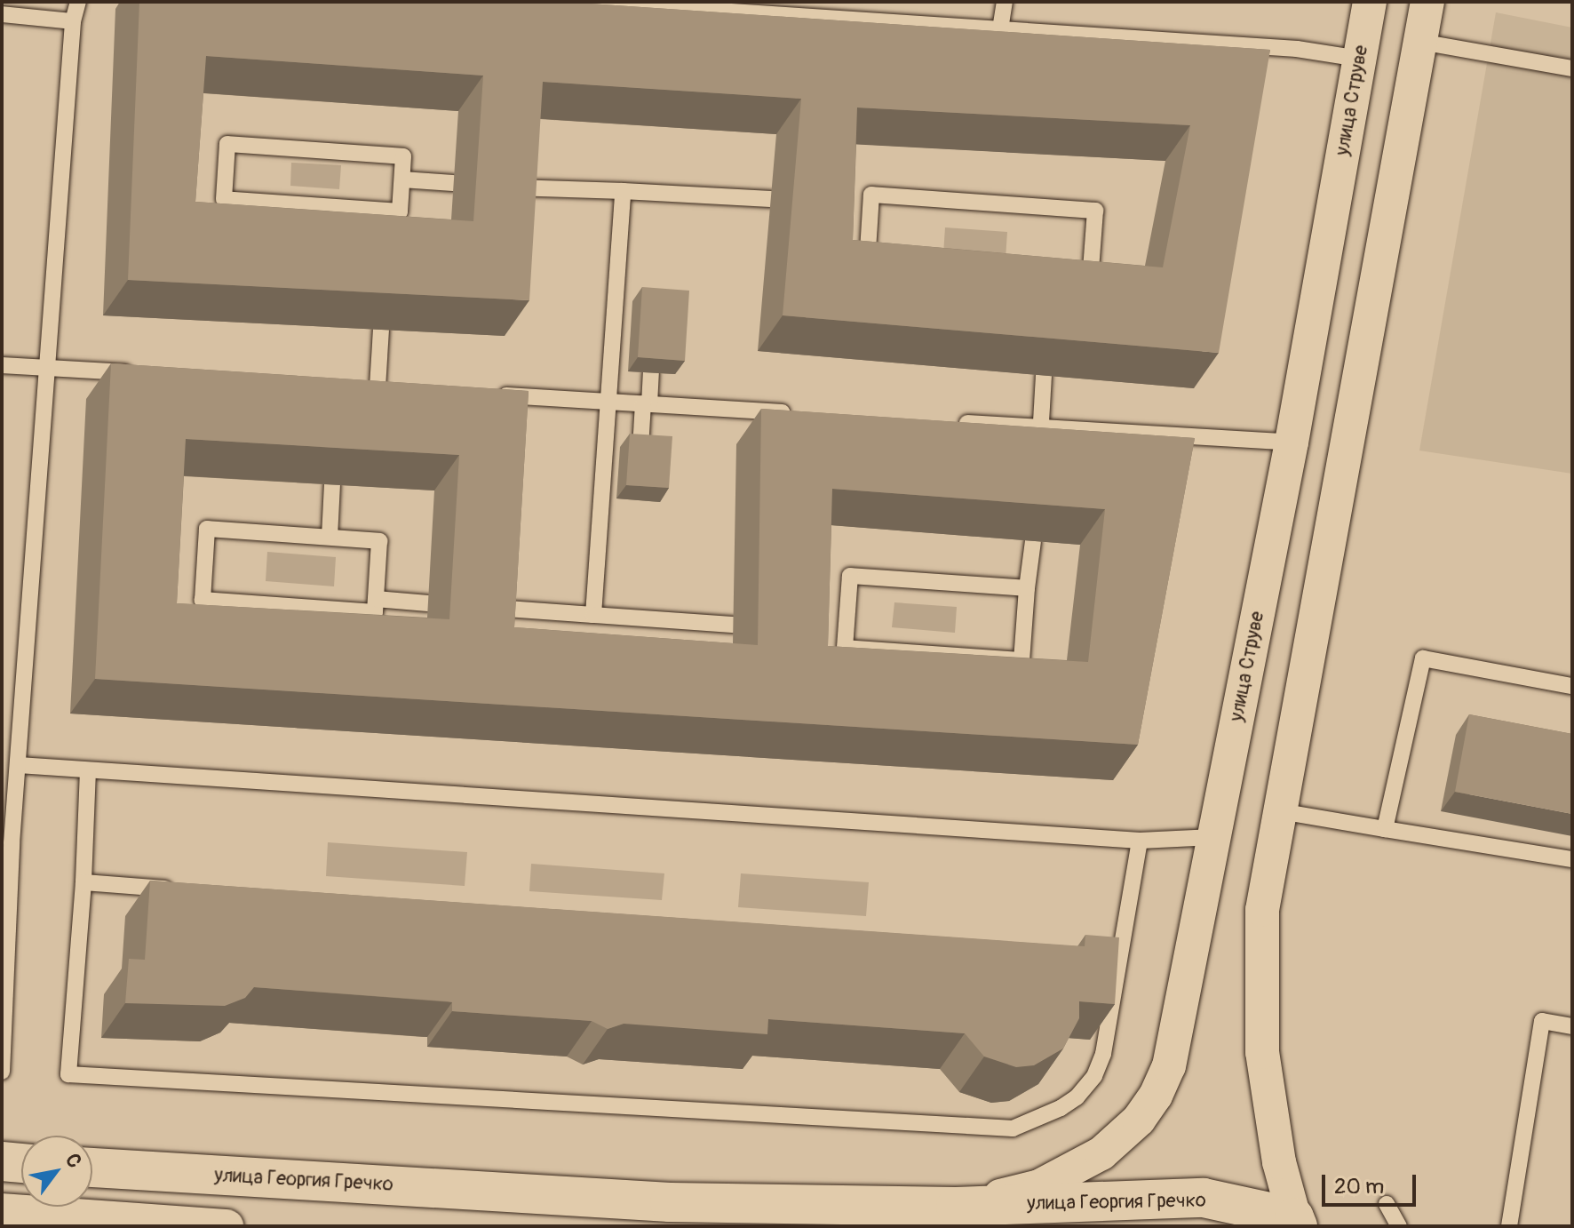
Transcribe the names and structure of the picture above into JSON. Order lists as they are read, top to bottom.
{
  "streets": {
    "street": ["улица Струве", "улица Георгия Гречко"]
  },
  "crossings": [
    ["улица Струве", "улица Георгия Гречко"]
  ],
  "scale_bar": "20 m",
  "north": "top right"
}
